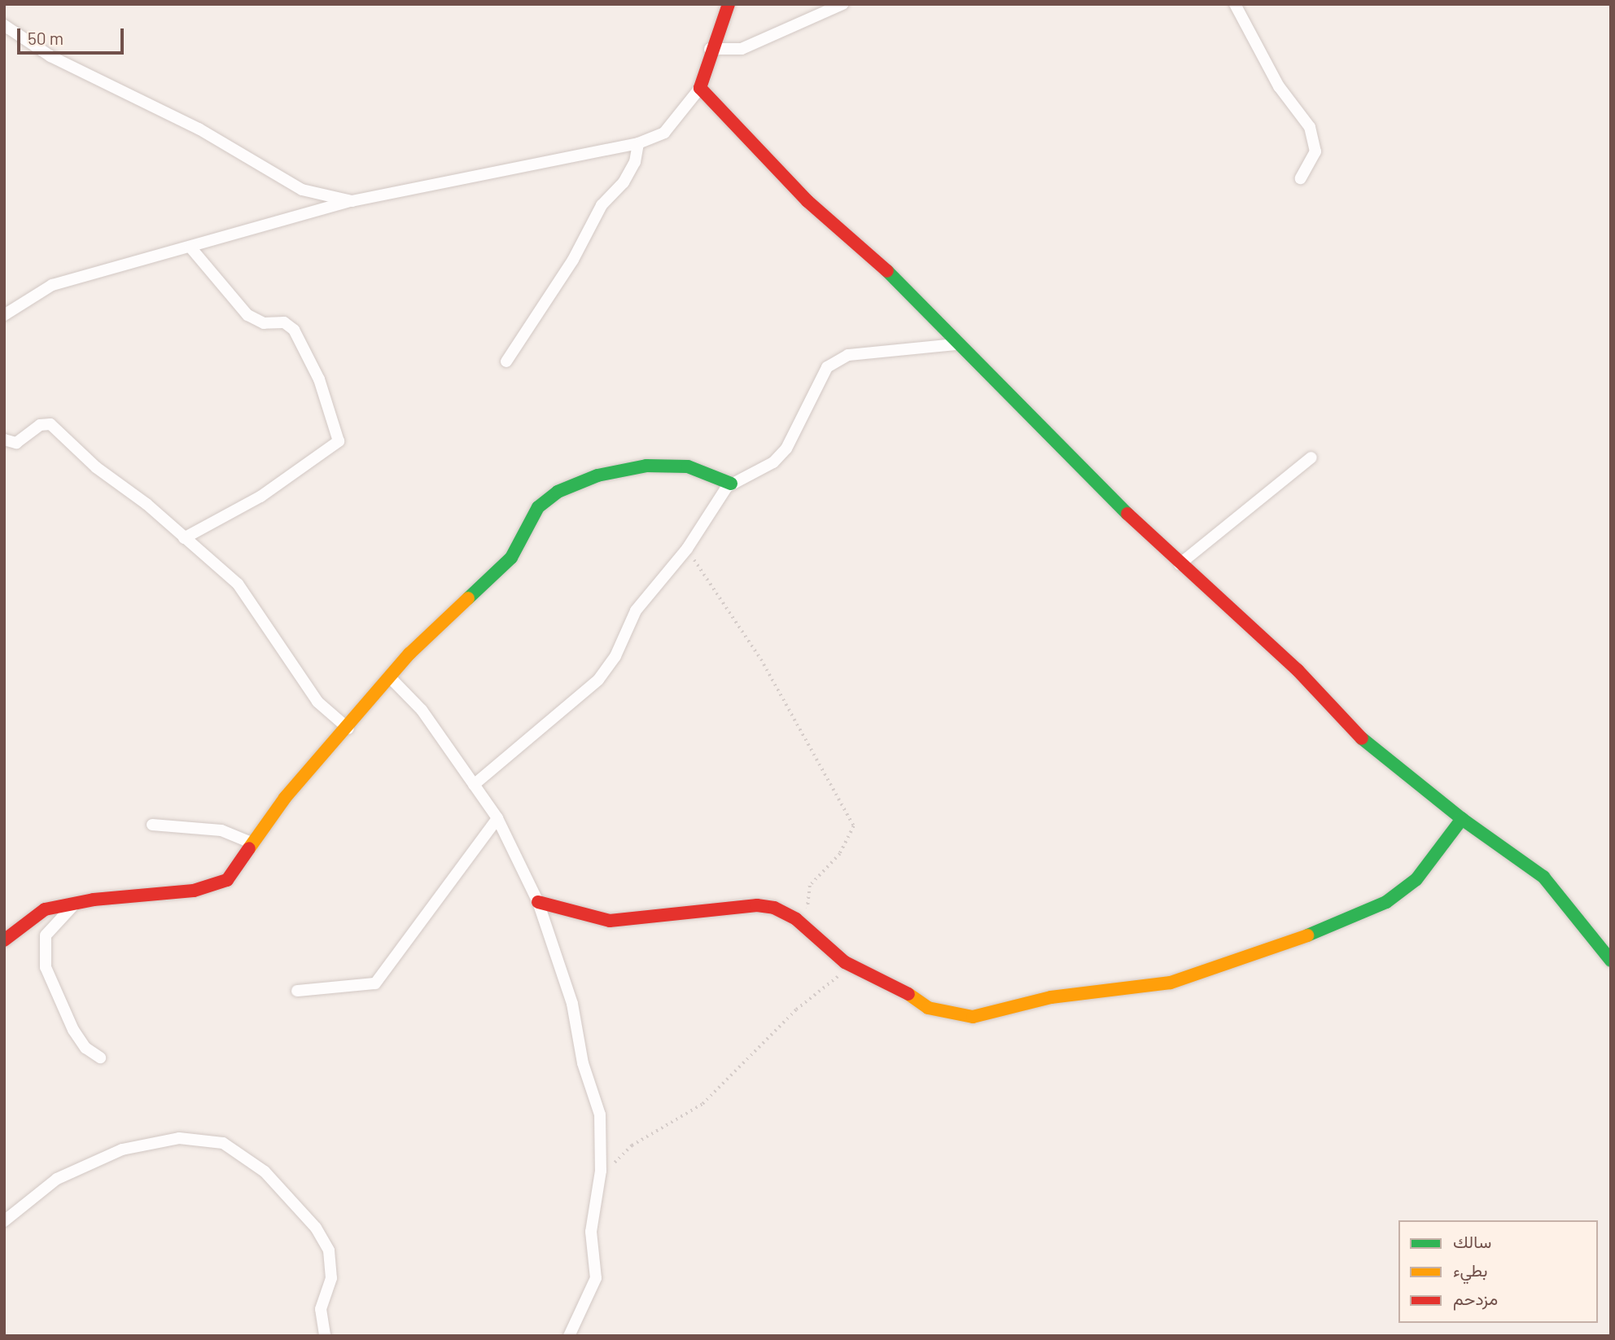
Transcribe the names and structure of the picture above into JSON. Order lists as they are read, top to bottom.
{
  "legend": ["سالك", "بطيء", "مزدحم"],
  "scale_bar": "50 m"
}
